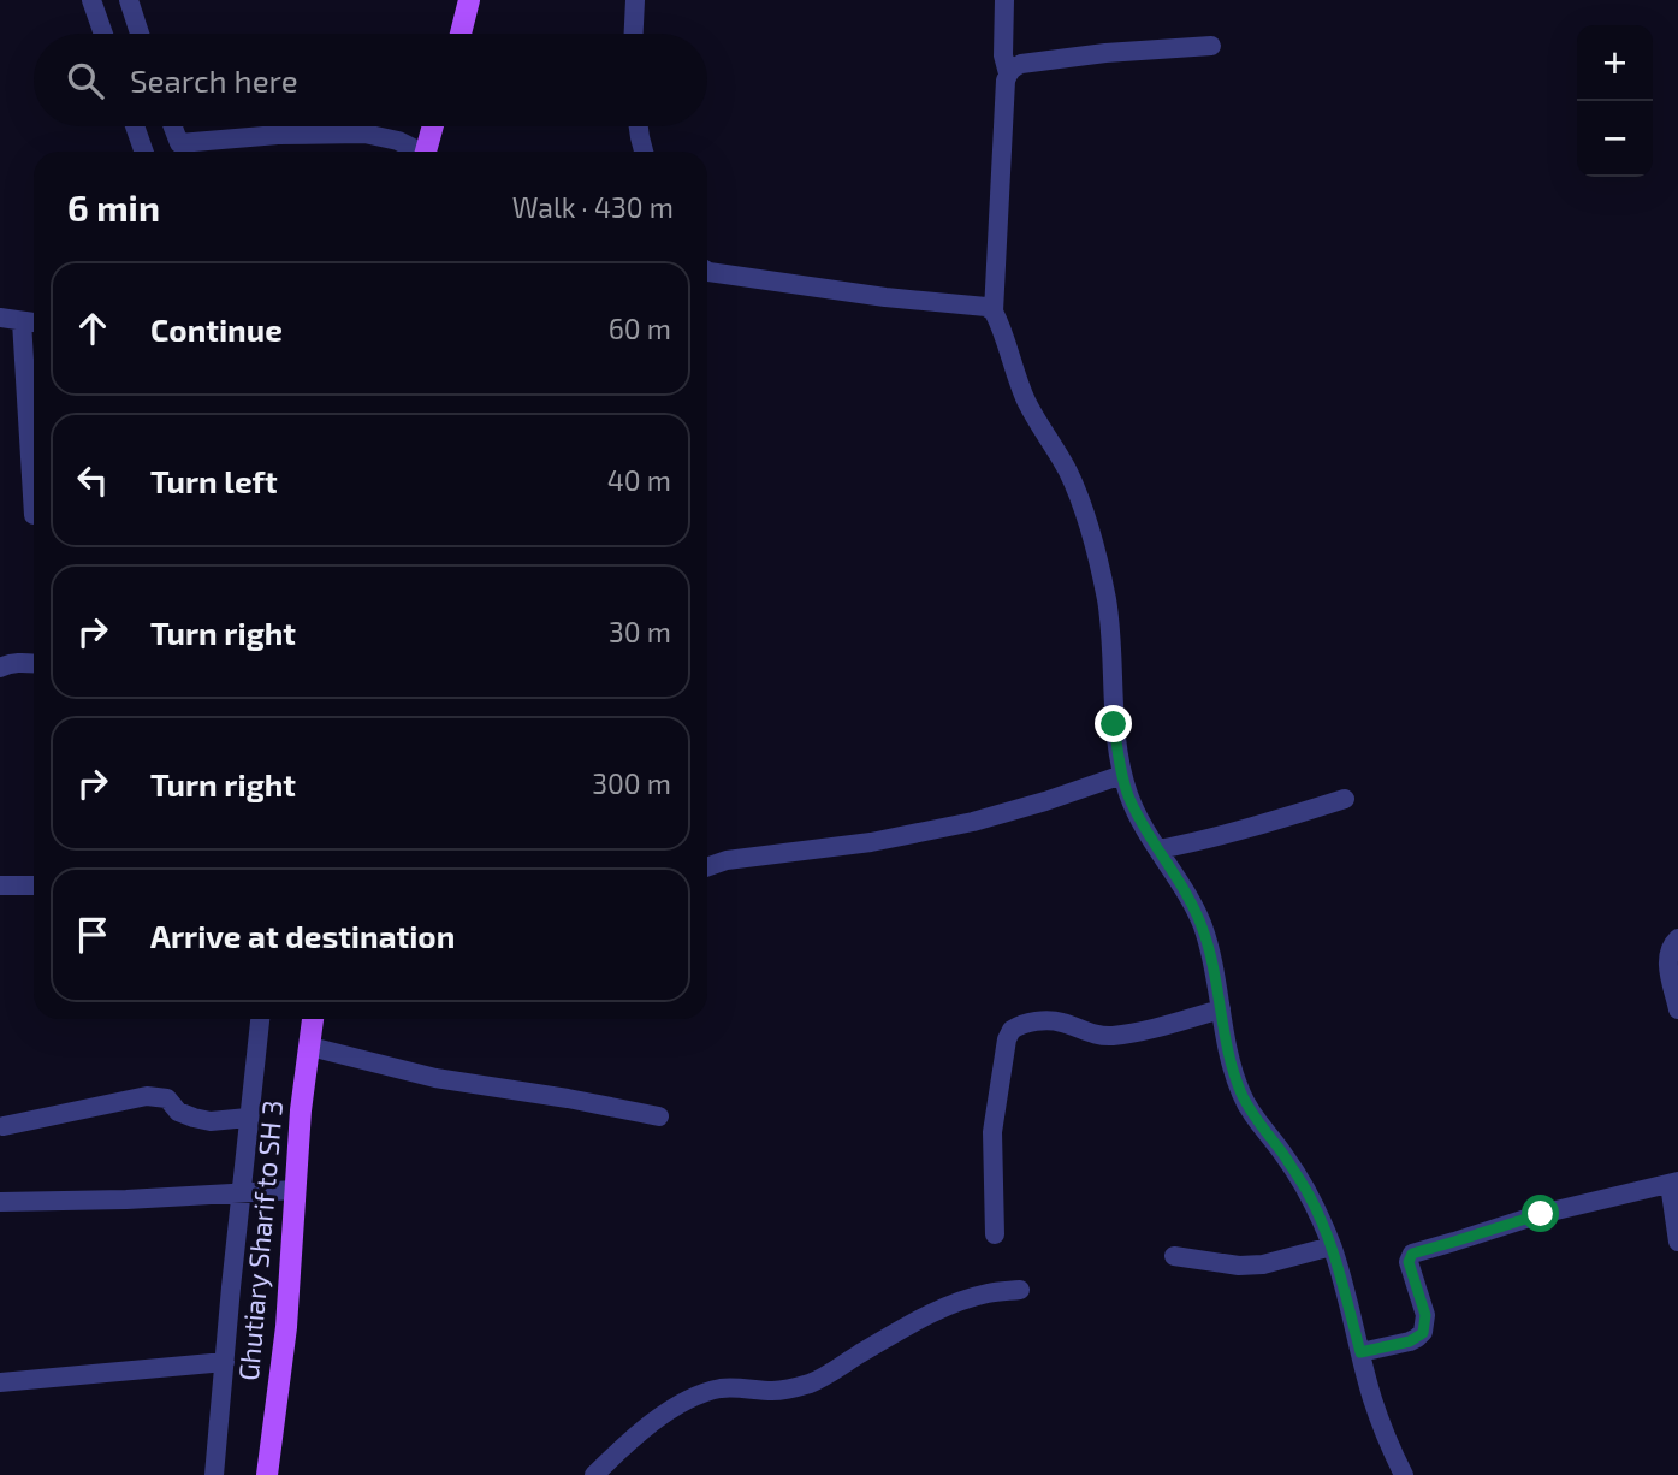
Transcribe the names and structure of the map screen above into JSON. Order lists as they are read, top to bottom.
{
  "streets": {
    "main road": ["Ghutiary Sharif to SH 3"]
  },
  "page": {
    "map_buttons": ["+", "−"],
    "search": "Search here",
    "heading": ["6 min", "Walk · 430 m"],
    "list": [
      ["Continue", "60 m"],
      ["Turn left", "40 m"],
      ["Turn right", "30 m"],
      ["Turn right", "300 m"],
      "Arrive at destination"
    ]
  }
}
